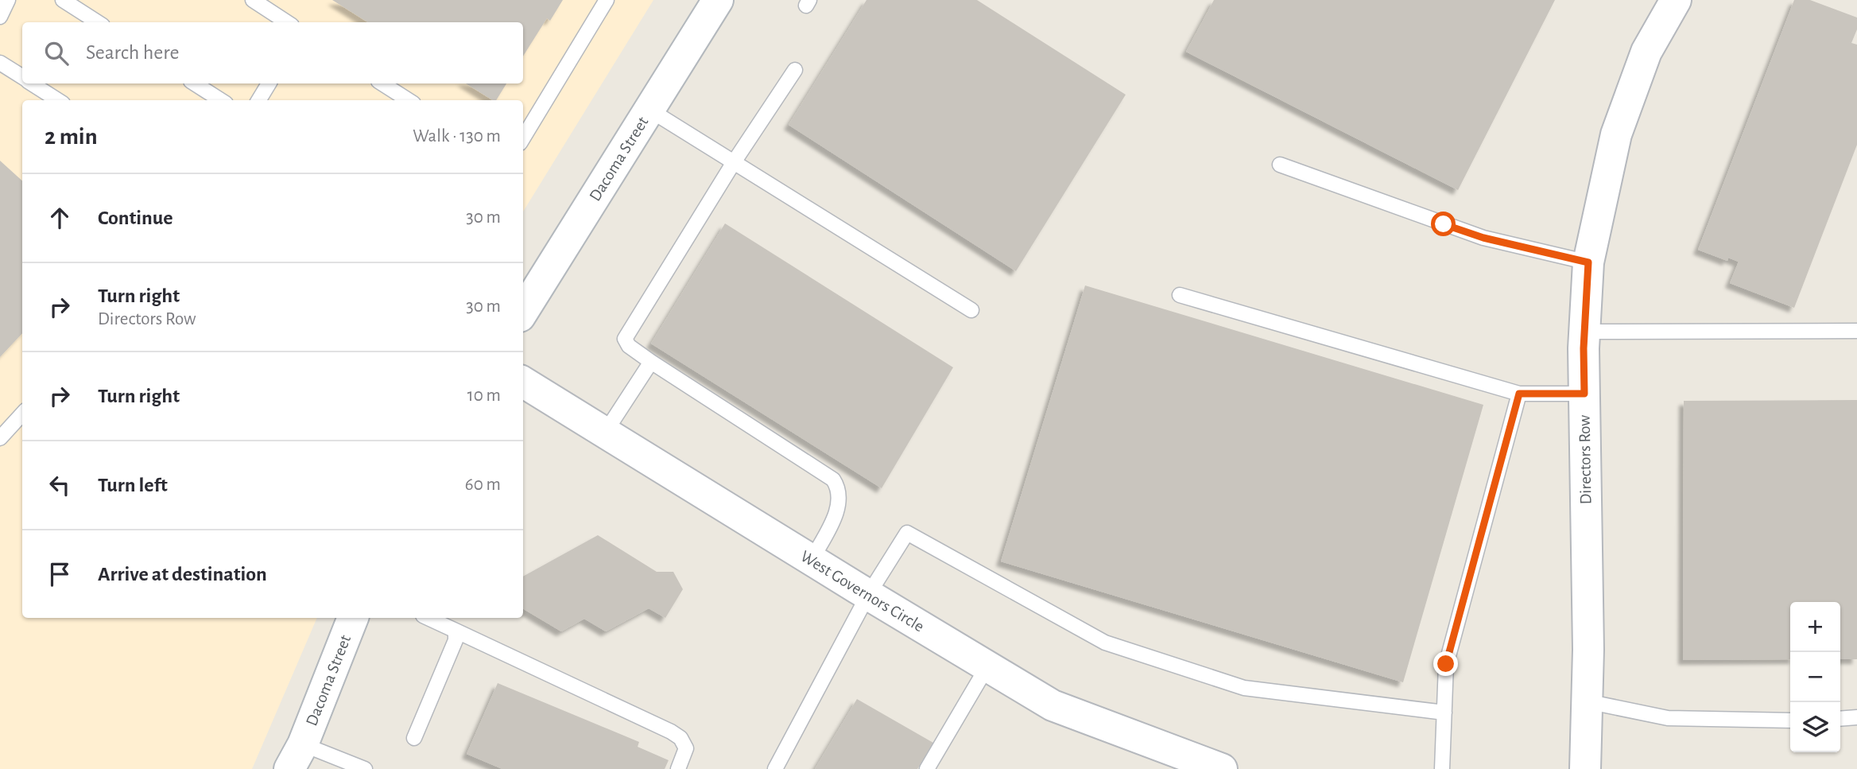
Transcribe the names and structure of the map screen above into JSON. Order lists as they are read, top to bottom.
{
  "streets": {
    "street": ["Dacoma Street", "Directors Row", "West Governors Circle"]
  },
  "page": {
    "search": "Search here",
    "heading": ["2 min", "Walk · 130 m"],
    "list": [
      ["Continue", "30 m"],
      ["Turn right", "Directors Row", "30 m"],
      ["Turn right", "10 m"],
      ["Turn left", "60 m"],
      "Arrive at destination"
    ],
    "map_buttons": ["+", "−"]
  }
}
